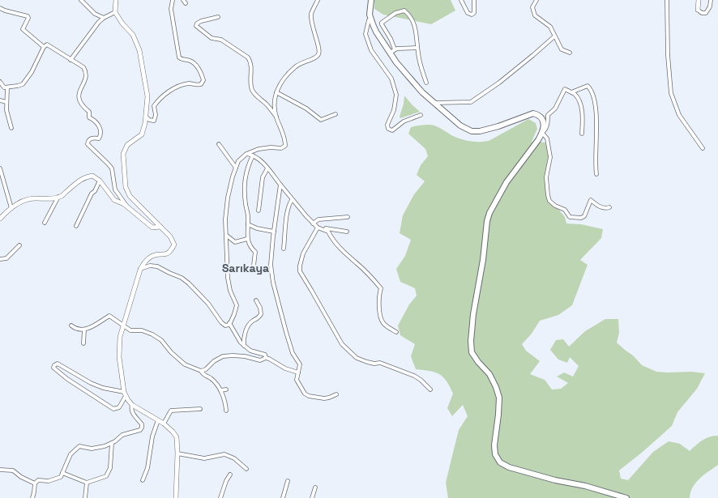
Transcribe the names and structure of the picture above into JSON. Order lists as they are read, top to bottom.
{
  "districts": ["Sarıkaya"]
}
